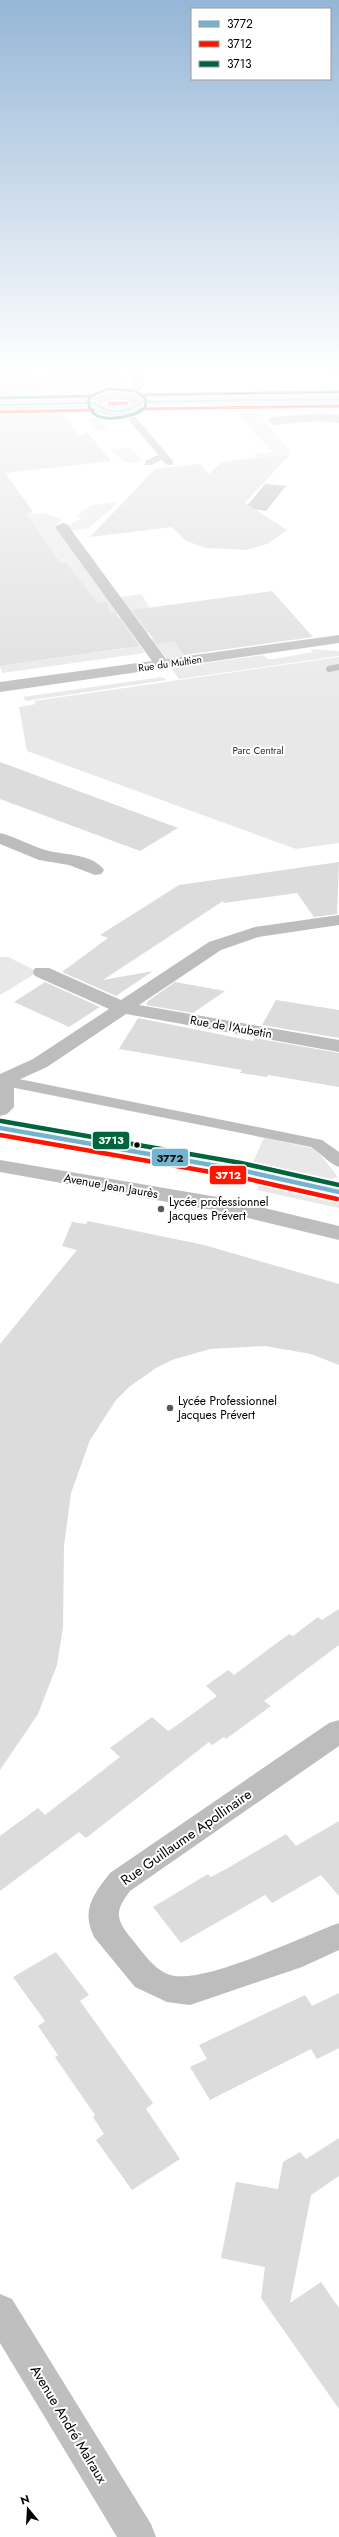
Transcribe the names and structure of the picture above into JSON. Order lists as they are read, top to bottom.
{
  "streets": {
    "street": [
      "Rue du Multien",
      "Rue de l'Aubetin",
      "Avenue Jean Jaurès",
      "Rue Guillaume Apollinaire",
      "Avenue André Malraux"
    ]
  },
  "parks": ["Parc Central"],
  "places": ["Lycée professionnel Jacques Prévert", "Lycée Professionnel Jacques Prévert"],
  "lines": ["transit line 3713", "transit line 3772", "transit line 3712"],
  "legend": ["3772", "3712", "3713"],
  "north": "top"
}
